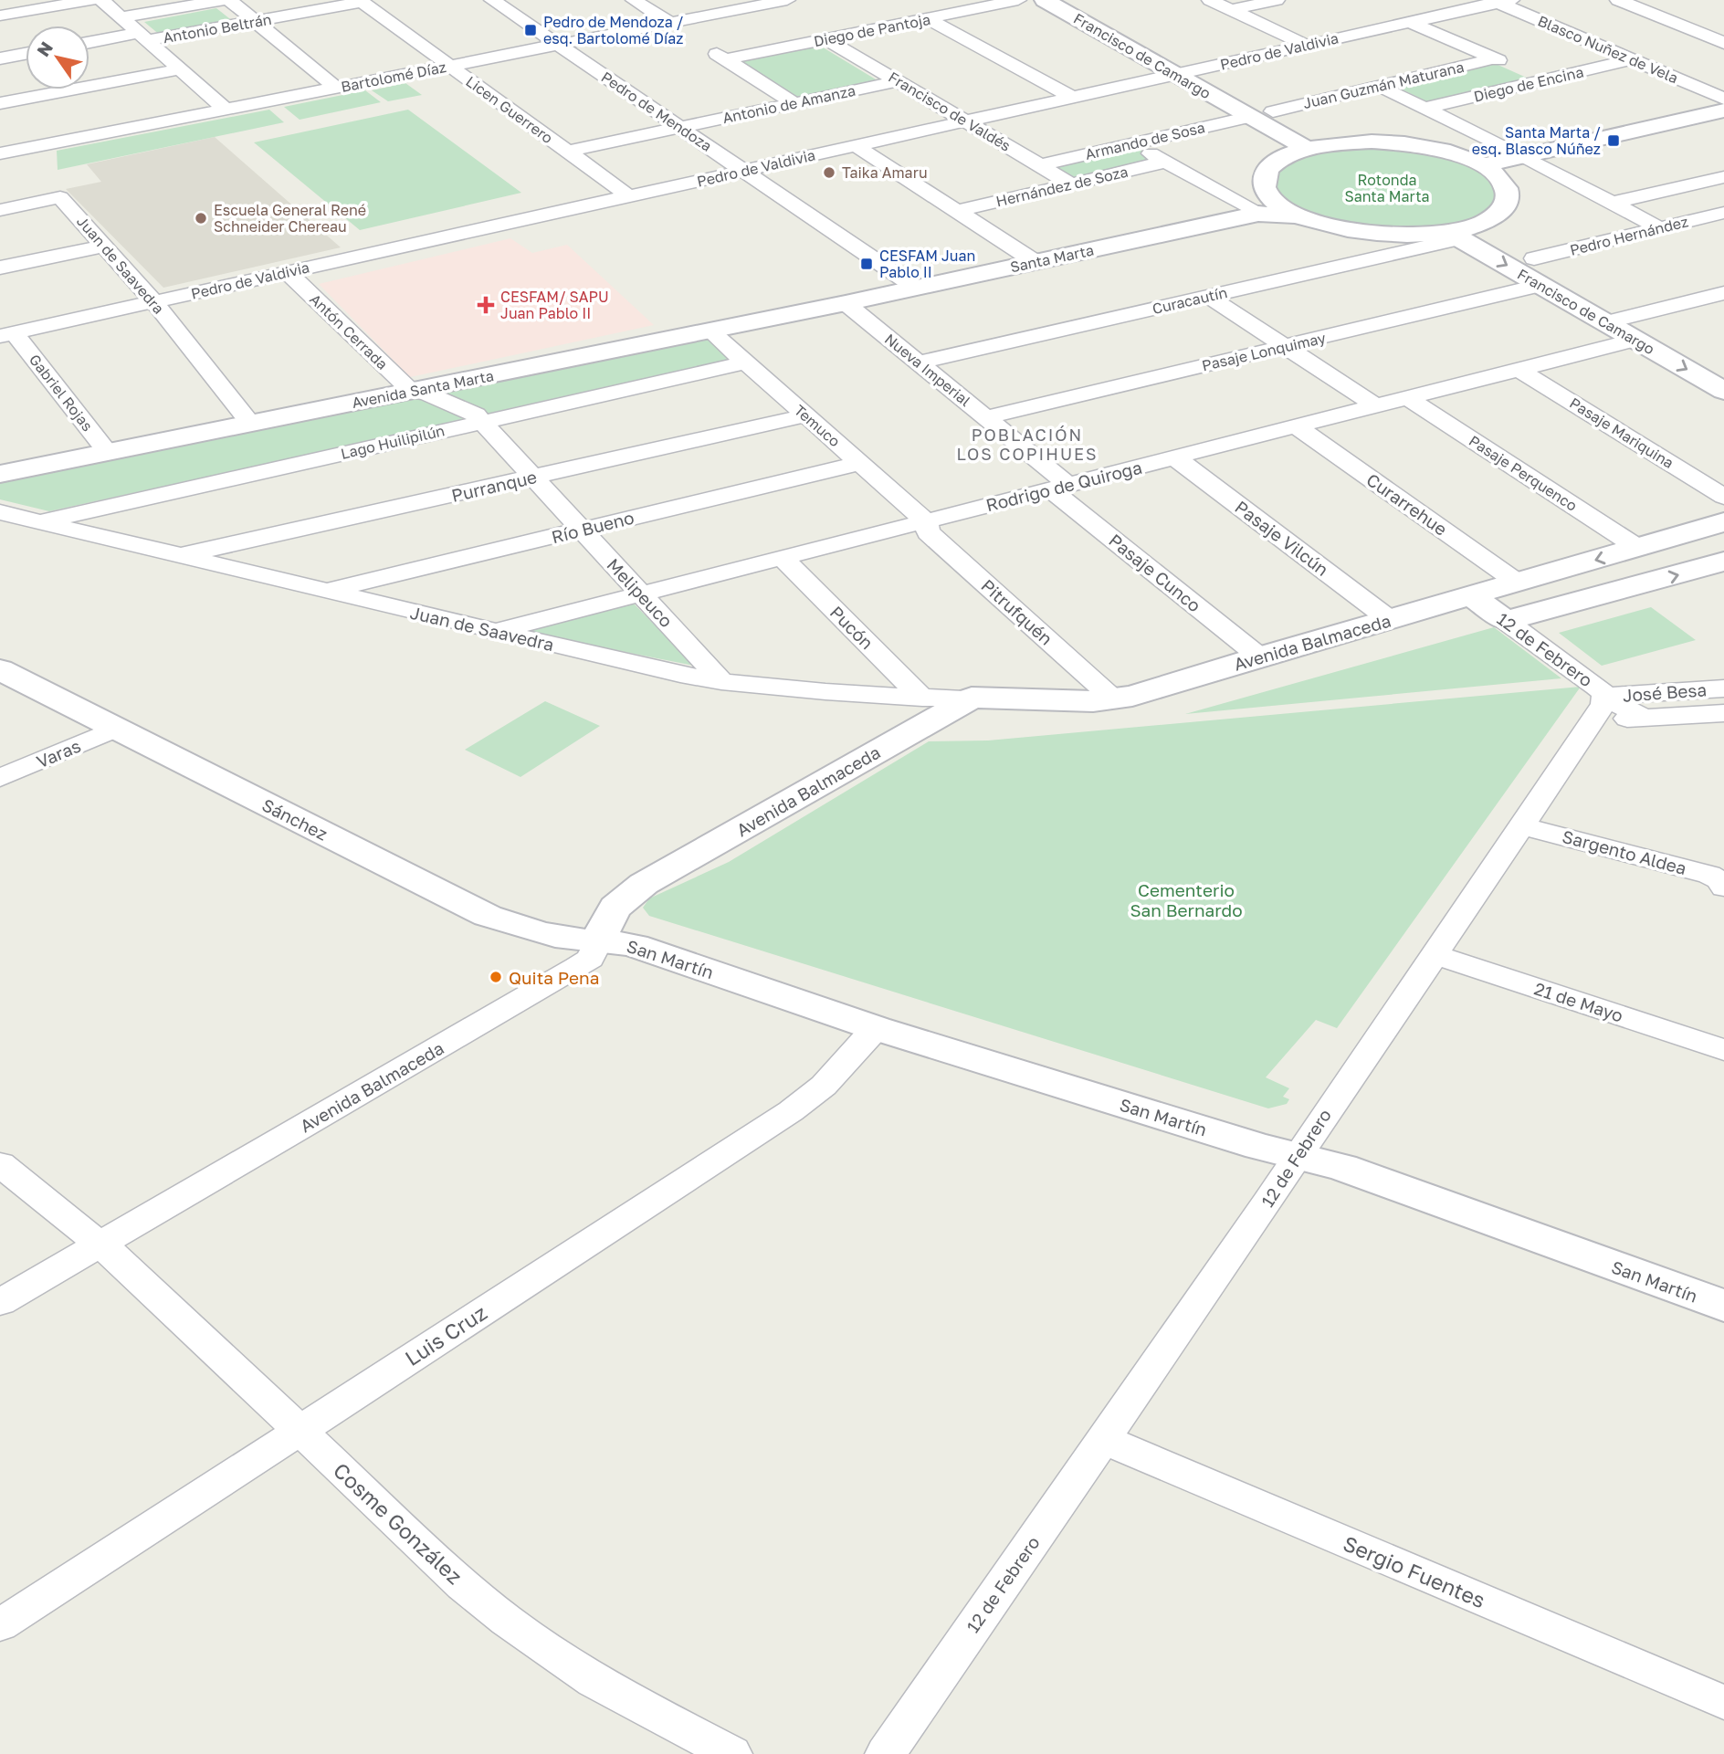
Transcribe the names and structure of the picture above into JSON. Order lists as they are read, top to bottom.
{
  "streets": {
    "street": [
      "Antonio Beltrán",
      "Diego de Pantoja",
      "Blasco Nuñez de Vela",
      "Pedro de Valdivia",
      "Francisco de Camargo",
      "Bartolomé Díaz",
      "Diego de Encina",
      "Juan Guzmán Maturana",
      "Antonio de Amanza",
      "Licen Guerrero",
      "Pedro de Mendoza",
      "Francisco de Valdés",
      "Armando de Sosa",
      "Hernández de Soza",
      "Pedro Hernández",
      "Santa Marta",
      "Juan de Saavedra",
      "Curacautín",
      "Antón Cerrada",
      "Pasaje Lonquimay",
      "Nueva Imperial",
      "Avenida Santa Marta",
      "Gabriel Rojas",
      "Temuco",
      "Pasaje Mariquina",
      "Lago Huilipilún",
      "Pasaje Perquenco",
      "Purranque",
      "Rodrigo de Quiroga",
      "Curarrehue",
      "Río Bueno",
      "Pasaje Vilcún",
      "Pasaje Cunco",
      "Melipeuco",
      "Pitrufquén",
      "Pucón",
      "Avenida Balmaceda",
      "12 de Febrero",
      "José Besa",
      "Varas",
      "Sánchez",
      "Sargento Aldea",
      "San Martín",
      "21 de Mayo",
      "Luis Cruz",
      "Cosme González",
      "Sergio Fuentes"
    ]
  },
  "crossings": [
    ["Antonio Beltrán", "Licen Guerrero"],
    ["Diego de Pantoja", "Antonio de Amanza"],
    ["Diego de Pantoja", "Francisco de Valdés"],
    ["Blasco Nuñez de Vela", "Pedro de Valdivia"],
    ["Blasco Nuñez de Vela", "Diego de Encina"],
    ["Pedro de Valdivia", "Francisco de Camargo"],
    ["Pedro de Valdivia", "Licen Guerrero"],
    ["Pedro de Valdivia", "Pedro de Mendoza"],
    ["Pedro de Valdivia", "Francisco de Valdés"],
    ["Pedro de Valdivia", "Juan de Saavedra"],
    ["Pedro de Valdivia", "Antón Cerrada"],
    ["Pedro de Valdivia", "Gabriel Rojas"],
    ["Francisco de Camargo", "Juan Guzmán Maturana"],
    ["Francisco de Camargo", "Armando de Sosa"],
    ["Francisco de Camargo", "Pedro Hernández"],
    ["Francisco de Camargo", "Santa Marta"],
    ["Francisco de Camargo", "Curacautín"],
    ["Francisco de Camargo", "Pasaje Lonquimay"],
    ["Francisco de Camargo", "Rodrigo de Quiroga"],
    ["Bartolomé Díaz", "Licen Guerrero"],
    ["Bartolomé Díaz", "Pedro de Mendoza"],
    ["Antonio de Amanza", "Licen Guerrero"],
    ["Antonio de Amanza", "Pedro de Mendoza"],
    ["Antonio de Amanza", "Francisco de Valdés"],
    ["Pedro de Mendoza", "Santa Marta"],
    ["Francisco de Valdés", "Armando de Sosa"],
    ["Francisco de Valdés", "Hernández de Soza"],
    ["Santa Marta", "Curacautín"],
    ["Santa Marta", "Nueva Imperial"],
    ["Santa Marta", "Avenida Santa Marta"],
    ["Juan de Saavedra", "Avenida Santa Marta"],
    ["Juan de Saavedra", "Lago Huilipilún"],
    ["Juan de Saavedra", "Purranque"],
    ["Juan de Saavedra", "Rodrigo de Quiroga"],
    ["Juan de Saavedra", "Río Bueno"],
    ["Juan de Saavedra", "Melipeuco"],
    ["Juan de Saavedra", "Pucón"],
    ["Juan de Saavedra", "Avenida Balmaceda"],
    ["Curacautín", "Nueva Imperial"],
    ["Antón Cerrada", "Avenida Santa Marta"],
    ["Antón Cerrada", "Melipeuco"],
    ["Pasaje Lonquimay", "Nueva Imperial"],
    ["Nueva Imperial", "Avenida Santa Marta"],
    ["Nueva Imperial", "Rodrigo de Quiroga"],
    ["Nueva Imperial", "Pasaje Cunco"],
    ["Avenida Santa Marta", "Gabriel Rojas"],
    ["Avenida Santa Marta", "Temuco"],
    ["Avenida Santa Marta", "Melipeuco"],
    ["Temuco", "Lago Huilipilún"],
    ["Temuco", "Purranque"],
    ["Temuco", "Rodrigo de Quiroga"],
    ["Temuco", "Río Bueno"],
    ["Temuco", "Pitrufquén"],
    ["Pasaje Mariquina", "Rodrigo de Quiroga"],
    ["Lago Huilipilún", "Melipeuco"],
    ["Pasaje Perquenco", "Rodrigo de Quiroga"],
    ["Pasaje Perquenco", "Avenida Balmaceda"],
    ["Purranque", "Melipeuco"],
    ["Rodrigo de Quiroga", "Curarrehue"],
    ["Rodrigo de Quiroga", "Pasaje Vilcún"],
    ["Rodrigo de Quiroga", "Pasaje Cunco"],
    ["Rodrigo de Quiroga", "Melipeuco"],
    ["Rodrigo de Quiroga", "Pitrufquén"],
    ["Rodrigo de Quiroga", "Pucón"],
    ["Curarrehue", "Avenida Balmaceda"],
    ["Río Bueno", "Melipeuco"],
    ["Pasaje Vilcún", "Avenida Balmaceda"],
    ["Pasaje Cunco", "Avenida Balmaceda"],
    ["Pitrufquén", "Avenida Balmaceda"],
    ["Avenida Balmaceda", "12 de Febrero"],
    ["Avenida Balmaceda", "Sánchez"],
    ["Avenida Balmaceda", "San Martín"],
    ["Avenida Balmaceda", "Cosme González"],
    ["12 de Febrero", "José Besa"],
    ["12 de Febrero", "Sargento Aldea"],
    ["12 de Febrero", "San Martín"],
    ["12 de Febrero", "21 de Mayo"],
    ["12 de Febrero", "Sergio Fuentes"],
    ["Varas", "Sánchez"],
    ["Sánchez", "San Martín"],
    ["San Martín", "Luis Cruz"],
    ["Luis Cruz", "Cosme González"]
  ],
  "districts": ["POBLACIÓN LOS COPIHUES"],
  "parks": ["Rotonda Santa Marta", "Cementerio San Bernardo"],
  "places": {
    "transit": ["Pedro de Mendoza / esq. Bartolomé Díaz", "Santa Marta / esq. Blasco Núñez", "CESFAM Juan Pablo II"],
    "other": ["Taika Amaru", "Escuela General René Schneider Chereau", "Quita Pena"],
    "health": ["CESFAM/ SAPU Juan Pablo II"]
  },
  "north": "top left"
}
